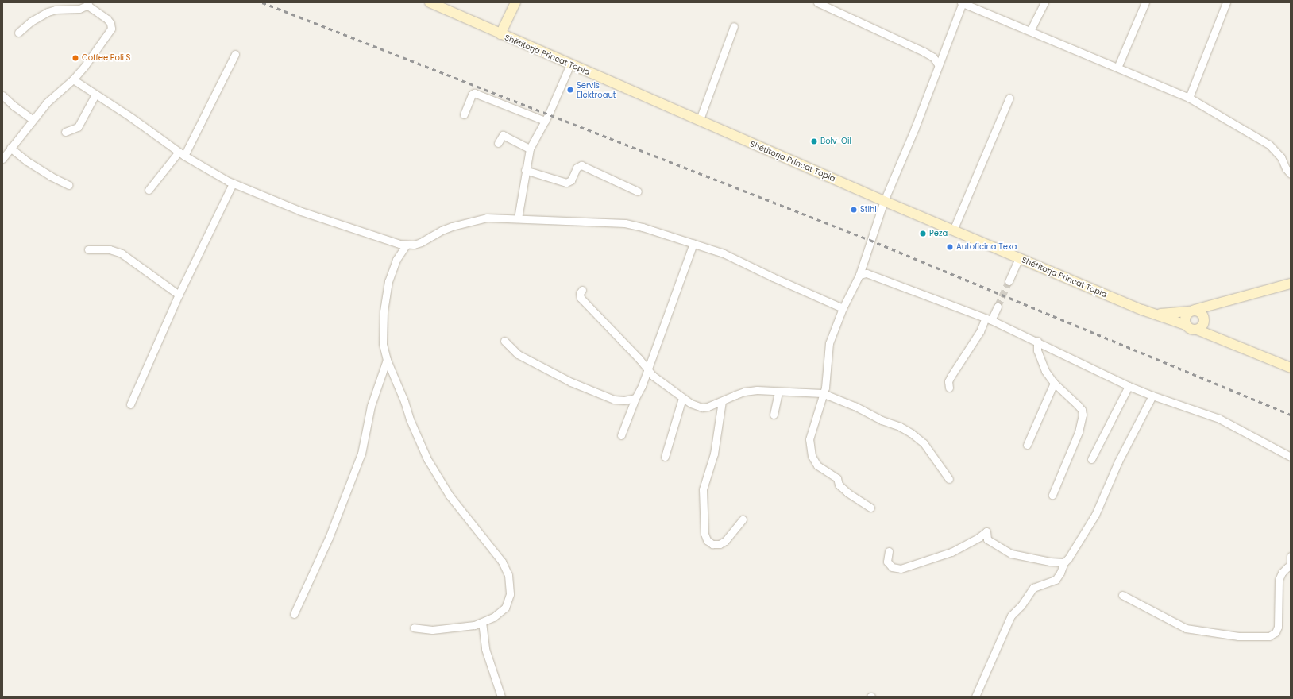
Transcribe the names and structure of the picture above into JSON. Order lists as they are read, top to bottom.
{
  "streets": {
    "main road": ["Shëtitorja Princat Topia"]
  },
  "places": [
    "Coffee Poli S",
    "Servis Elektroaut",
    "Bolv-Oil",
    "Stihl",
    "Peza",
    "Autoficina Texa"
  ]
}
